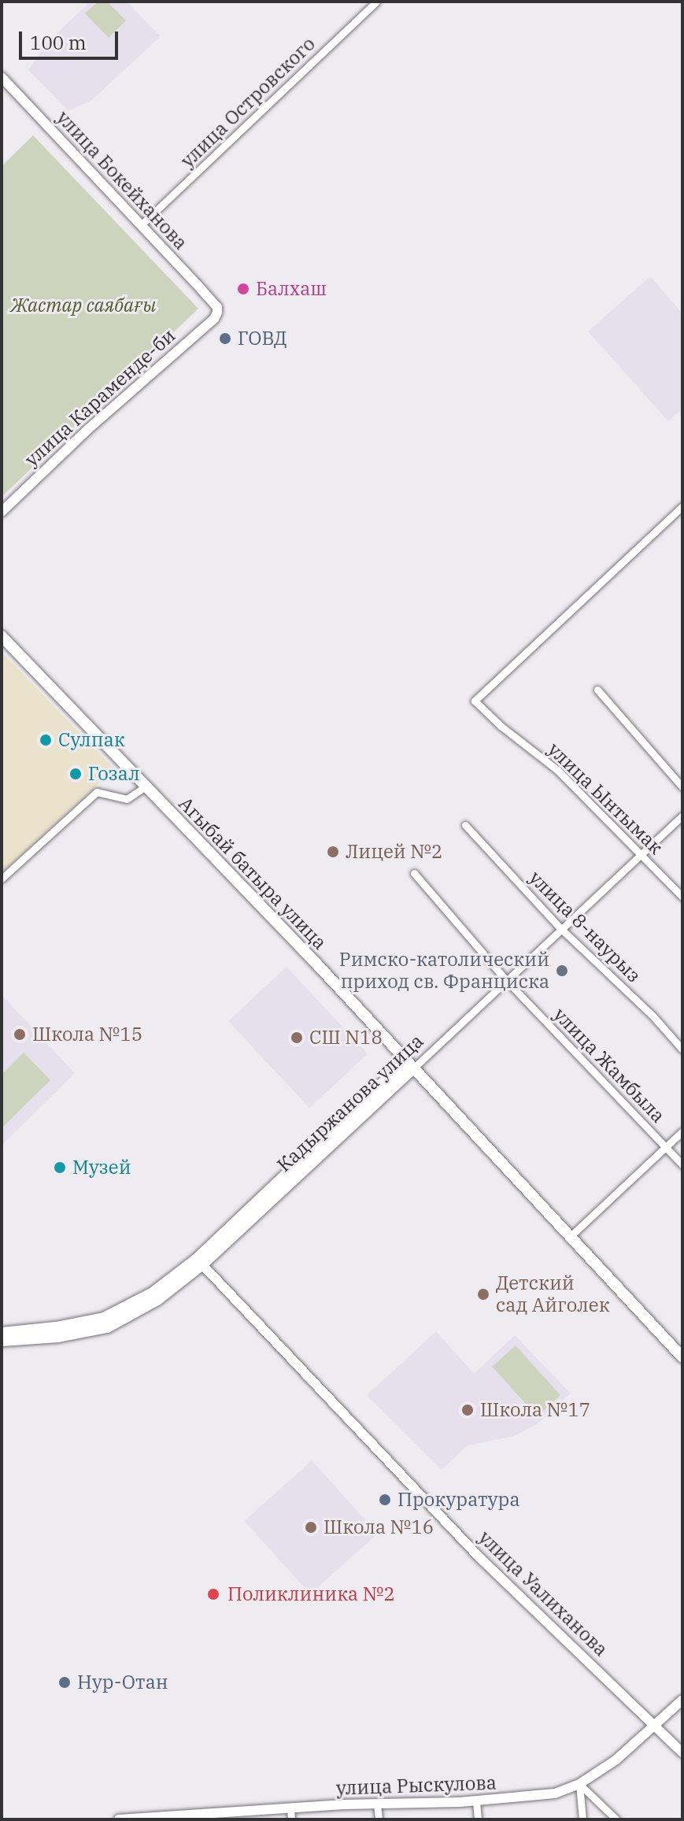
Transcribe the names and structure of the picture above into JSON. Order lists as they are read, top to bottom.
{
  "streets": {
    "main road": ["Агыбай батыра улица", "Кадыржанова улица"],
    "street": [
      "улица Островского",
      "улица Бокейханова",
      "улица Караменде-би",
      "улица Ынтымак",
      "улица 8-наурыз",
      "улица Жамбыла",
      "улица Уалиханова",
      "улица Рыскулова"
    ]
  },
  "crossings": [
    ["улица Островского", "улица Бокейханова"],
    ["улица Бокейханова", "улица Караменде-би"],
    ["улица Ынтымак", "Кадыржанова улица"],
    ["Агыбай батыра улица", "Кадыржанова улица"],
    ["улица 8-наурыз", "Кадыржанова улица"],
    ["улица Жамбыла", "Кадыржанова улица"],
    ["Кадыржанова улица", "улица Уалиханова"],
    ["улица Уалиханова", "улица Рыскулова"]
  ],
  "parks": ["Жастар саябағы"],
  "places": [
    "Балхаш",
    "ГОВД",
    "Сулпак",
    "Гозал",
    "Лицей №2",
    "Римско-католический приход св. Франциска",
    "Школа №15",
    "СШ N18",
    "Музей",
    "Детский сад Айголек",
    "Школа №17",
    "Прокуратура",
    "Школа №16",
    "Поликлиника №2",
    "Нур-Отан"
  ],
  "scale_bar": "100 m"
}
